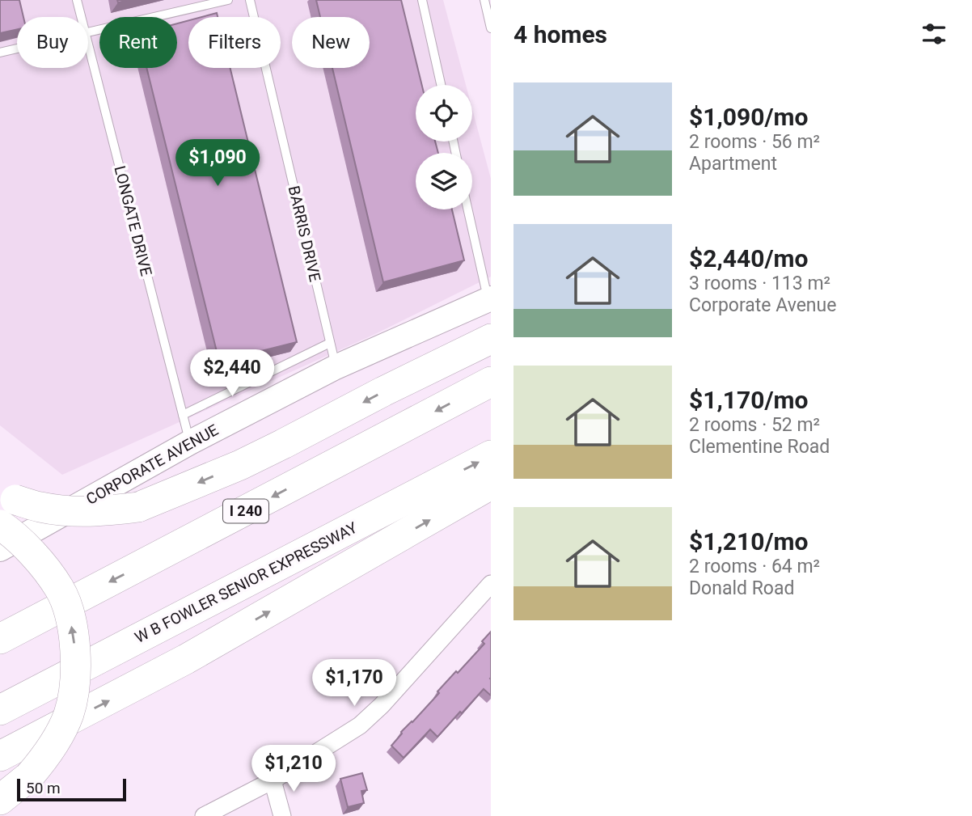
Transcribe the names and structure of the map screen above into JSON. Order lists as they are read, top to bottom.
{
  "streets": {
    "highway": ["I 240", "W B FOWLER SENIOR EXPRESSWAY"],
    "street": ["CORPORATE AVENUE"],
    "lane": ["LONGATE DRIVE", "BARRIS DRIVE"]
  },
  "crossings": [
    ["LONGATE DRIVE", "CORPORATE AVENUE"],
    ["BARRIS DRIVE", "CORPORATE AVENUE"]
  ],
  "scale_bar": "50 m",
  "page": {
    "heading": "4 homes",
    "chip": [
      "Buy",
      "Rent",
      "Filters",
      "New"
    ],
    "list": [
      {
        "name": "$1,090/mo",
        "note": "2 rooms · 56 m² · Apartment"
      },
      {
        "name": "$2,440/mo",
        "note": "3 rooms · 113 m² · Corporate Avenue"
      },
      {
        "name": "$1,170/mo",
        "note": "2 rooms · 52 m² · Clementine Road"
      },
      {
        "name": "$1,210/mo",
        "note": "2 rooms · 64 m² · Donald Road"
      }
    ],
    "price": [
      "$1,090",
      "$2,440",
      "$1,170",
      "$1,210"
    ],
    "scale": "50 m"
  }
}
